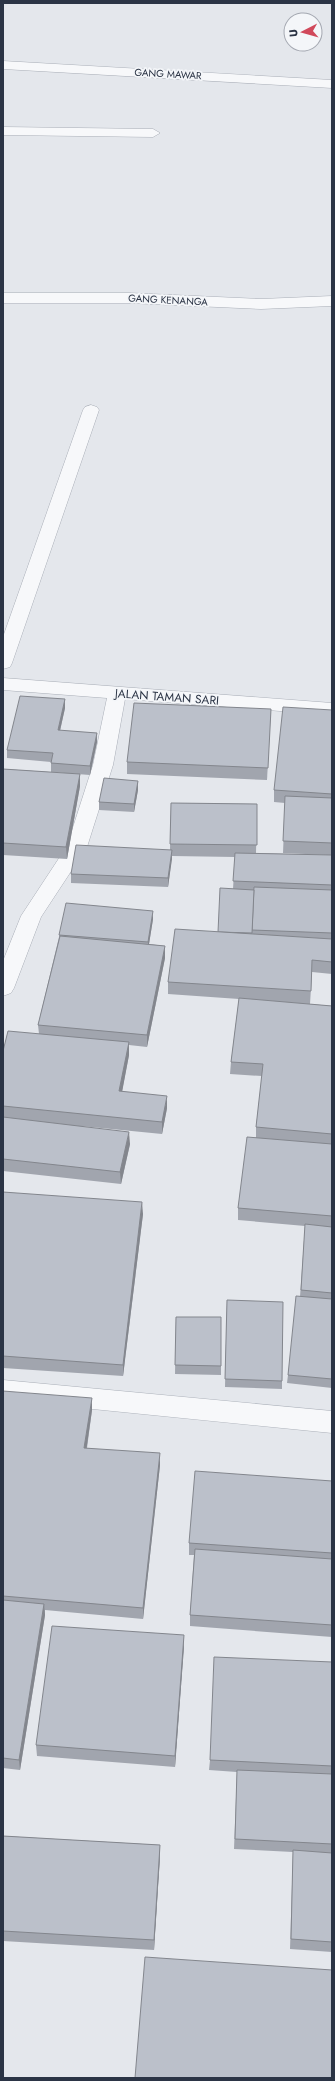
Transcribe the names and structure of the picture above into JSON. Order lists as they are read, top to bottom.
{
  "streets": {
    "street": ["GANG MAWAR", "GANG KENANGA", "JALAN TAMAN SARI"]
  },
  "north": "left"
}
